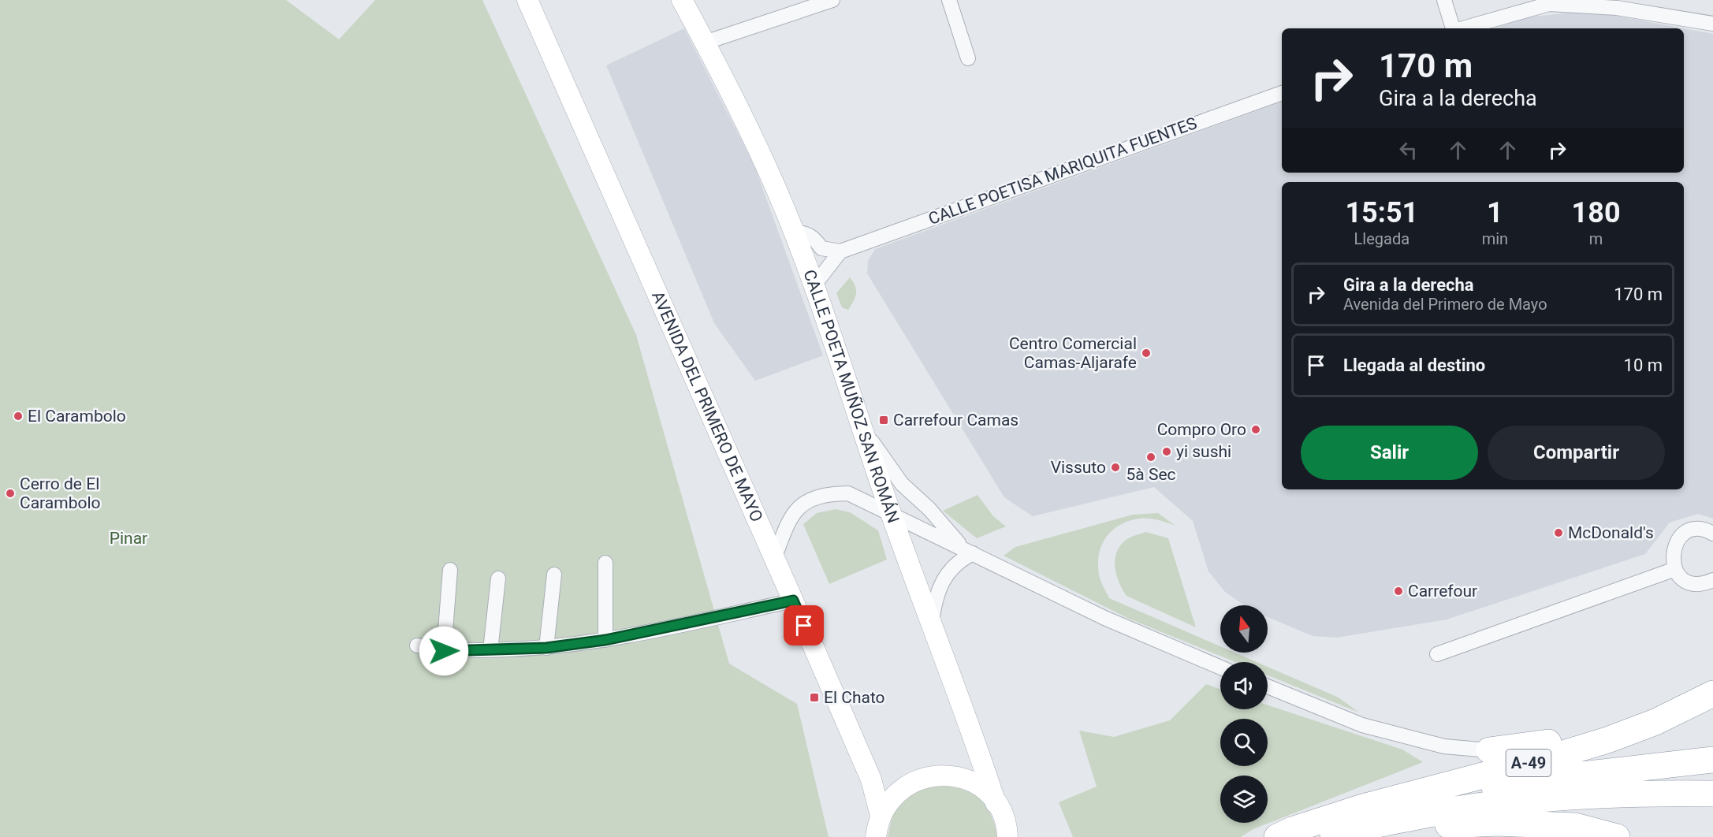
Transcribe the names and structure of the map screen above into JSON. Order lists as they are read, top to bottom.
{
  "streets": {
    "highway": ["A-49"],
    "main road": ["CALLE POETA MUÑOZ SAN ROMÁN", "AVENIDA DEL PRIMERO DE MAYO"],
    "street": ["CALLE POETISA MARIQUITA FUENTES"]
  },
  "parks": ["Pinar"],
  "places": {
    "other": [
      "Centro Comercial Camas-Aljarafe",
      "El Carambolo",
      "Compro Oro",
      "yi sushi",
      "5à Sec",
      "Vissuto",
      "Cerro de El Carambolo",
      "McDonald's",
      "Carrefour"
    ],
    "transit": ["Carrefour Camas", "El Chato"]
  },
  "north": "top",
  "page": {
    "turn": ["170 m", "Gira a la derecha"],
    "eta": [
      "15:51",
      "Llegada",
      "1",
      "min",
      "180",
      "m"
    ],
    "list": [
      {
        "name": "Gira a la derecha",
        "note": "Avenida del Primero de Mayo",
        "value": "170 m"
      },
      {
        "name": "Llegada al destino",
        "value": "10 m"
      }
    ],
    "buttons": ["Salir", "Compartir"]
  }
}
